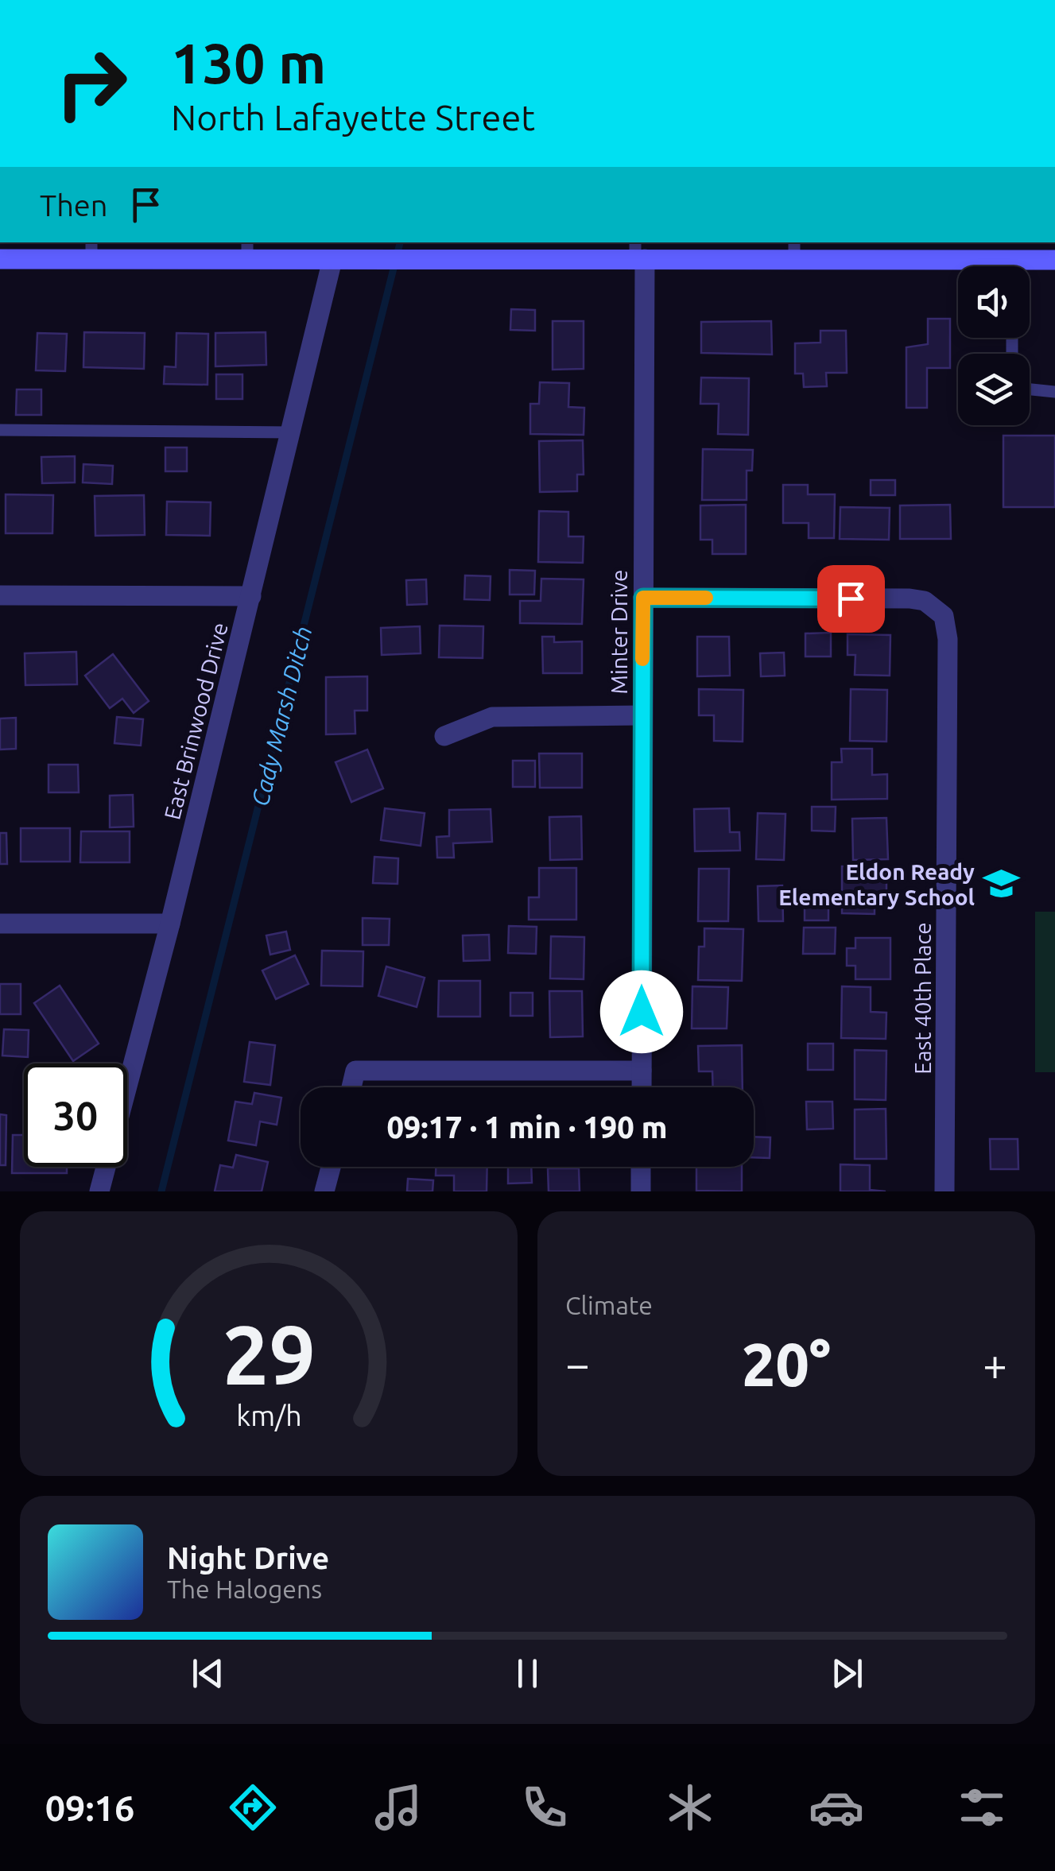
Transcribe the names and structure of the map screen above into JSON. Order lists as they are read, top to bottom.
{
  "streets": {
    "street": ["Minter Drive", "East Brinwood Drive", "East 40th Place"]
  },
  "crossings": [
    ["Minter Drive", "East 40th Place"]
  ],
  "water": ["Cady Marsh Ditch"],
  "places": {
    "school or university": ["Eldon Ready Elementary School"]
  },
  "page": {
    "turn": ["130 m", "North Lafayette Street"],
    "then": "Then",
    "limit": "30",
    "trip": "09:17 · 1 min · 190 m",
    "tile": "Climate",
    "heat": ["−", "20°", "+"],
    "song": ["Night Drive", "The Halogens"],
    "tabs": "09:16",
    "gauge": ["29", "km/h"]
  }
}
